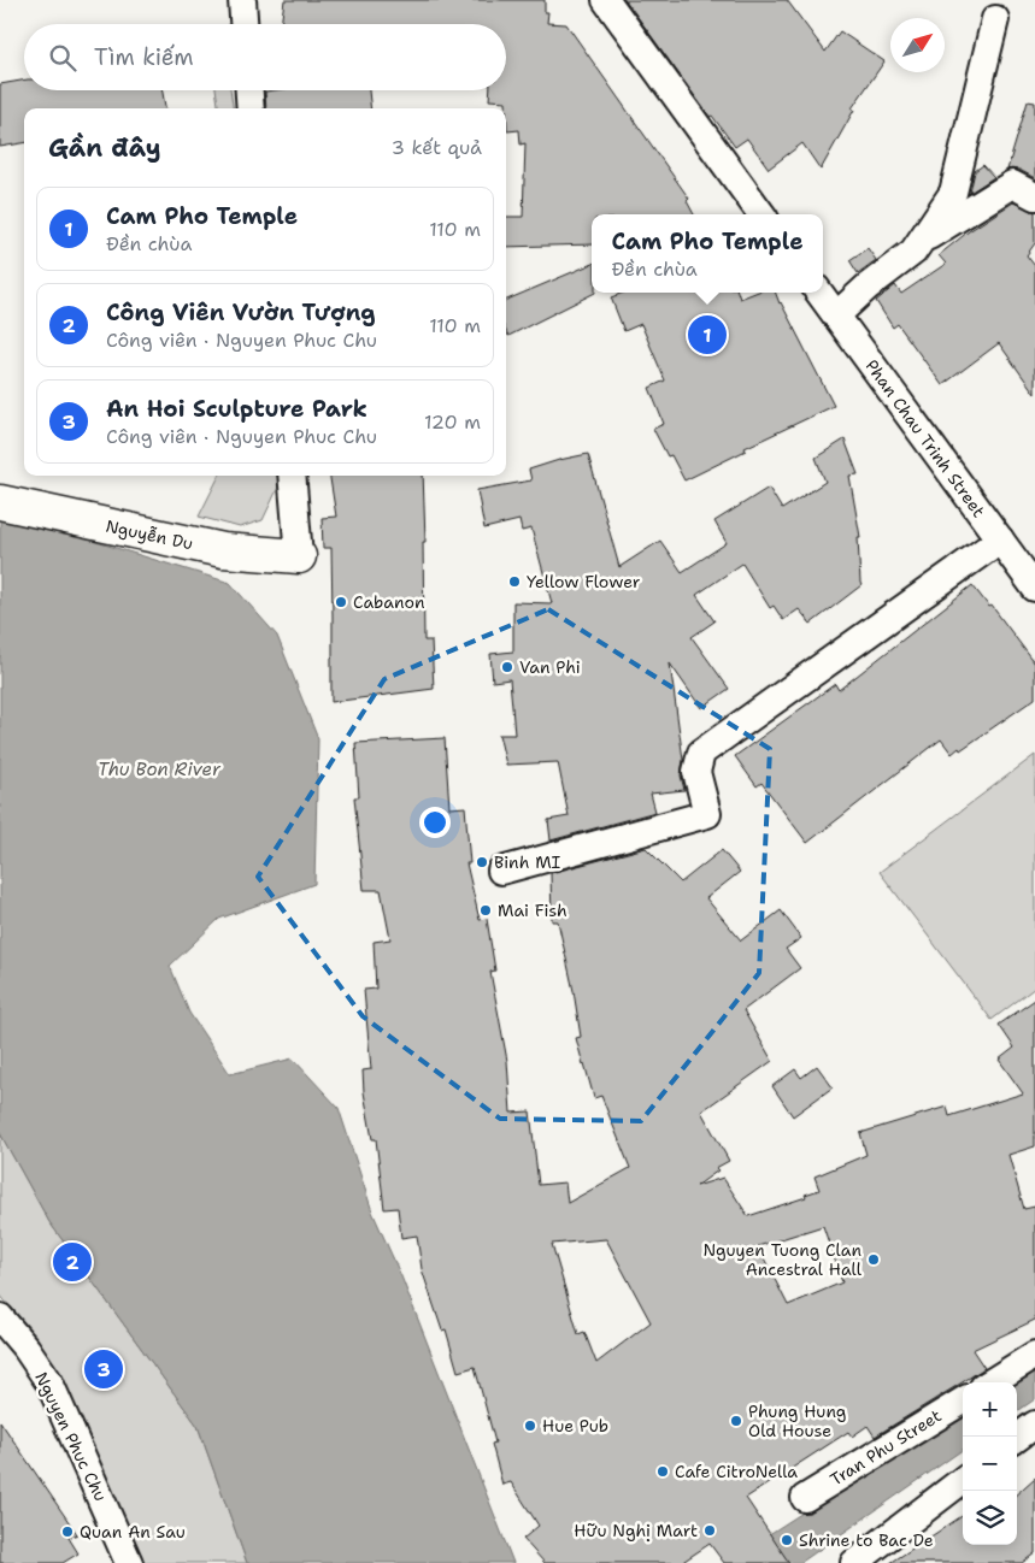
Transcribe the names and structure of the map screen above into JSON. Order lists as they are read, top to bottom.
{
  "streets": {
    "street": [
      "Phan Chau Trinh Street",
      "Nguyễn Du",
      "Nguyen Phuc Chu",
      "Tran Phu Street"
    ]
  },
  "water": ["Thu Bon River"],
  "places": [
    "Yellow Flower",
    "Cabanon",
    "Van Phi",
    "Binh MI",
    "Mai Fish",
    "Nguyen Tuong Clan Ancestral Hall",
    "Phung Hung Old House",
    "Hue Pub",
    "Cafe CitroNella",
    "Hữu Nghị Mart",
    "Quan An Sau",
    "Shrine to Bac De"
  ],
  "north": "top right",
  "page": {
    "search": "Tìm kiếm",
    "heading": ["Gần đây", "3 kết quả"],
    "list": [
      {
        "mark": "1",
        "name": "Cam Pho Temple",
        "note": "Đền chùa",
        "value": "110 m"
      },
      {
        "mark": "2",
        "name": "Công Viên Vườn Tượng",
        "note": "Công viên · Nguyen Phuc Chu",
        "value": "110 m"
      },
      {
        "mark": "3",
        "name": "An Hoi Sculpture Park",
        "note": "Công viên · Nguyen Phuc Chu",
        "value": "120 m"
      }
    ],
    "popup": ["Cam Pho Temple", "Đền chùa"],
    "pins": ["1", "2", "3"],
    "map_buttons": ["+", "−"]
  }
}
